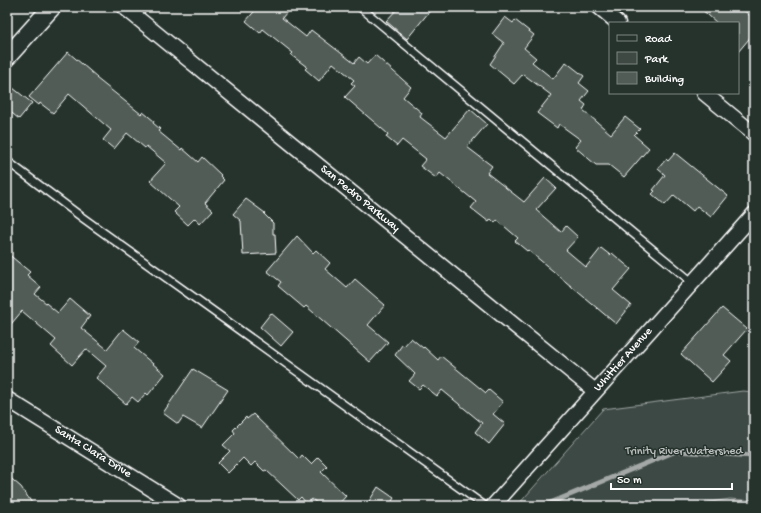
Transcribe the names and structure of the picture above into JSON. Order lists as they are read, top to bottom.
{
  "streets": {
    "street": ["San Pedro Parkway", "Whittier Avenue", "Santa Clara Drive"]
  },
  "crossings": [
    ["San Pedro Parkway", "Whittier Avenue"]
  ],
  "parks": ["Trinity River Watershed"],
  "legend": ["Road", "Park", "Building"],
  "scale_bar": "50 m"
}
